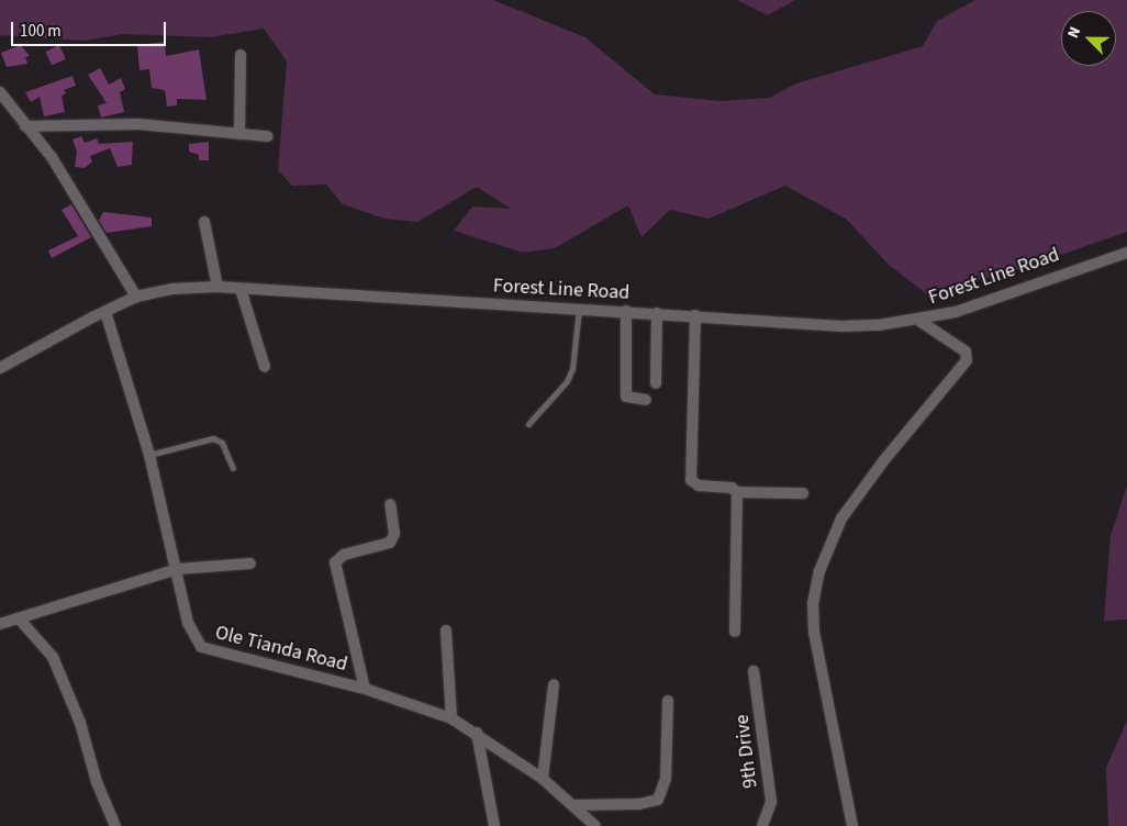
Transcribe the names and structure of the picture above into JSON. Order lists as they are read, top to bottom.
{
  "streets": {
    "street": ["Forest Line Road", "Ole Tianda Road", "9th Drive"]
  },
  "crossings": [
    ["Forest Line Road", "Ole Tianda Road"]
  ],
  "scale_bar": "100 m",
  "north": "top left"
}
